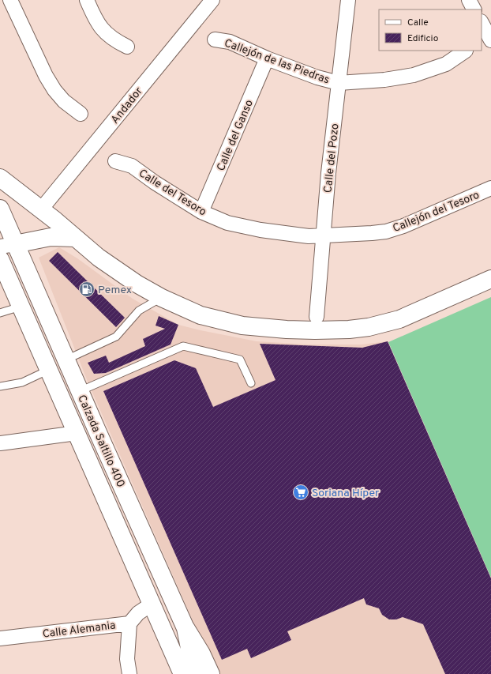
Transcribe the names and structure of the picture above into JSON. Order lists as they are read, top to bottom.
{
  "streets": {
    "main road": ["Calzada Saltillo 400"],
    "street": [
      "Callejón de las Piedras",
      "Andador",
      "Calle del Ganso",
      "Calle del Pozo",
      "Calle del Tesoro",
      "Callejón del Tesoro",
      "Calle Alemania"
    ]
  },
  "crossings": [
    ["Callejón de las Piedras", "Calle del Ganso"],
    ["Callejón de las Piedras", "Calle del Pozo"],
    ["Calle del Ganso", "Calle del Tesoro"],
    ["Calle del Pozo", "Calle del Tesoro"],
    ["Calle del Pozo", "Callejón del Tesoro"],
    ["Calle del Tesoro", "Callejón del Tesoro"],
    ["Calzada Saltillo 400", "Calle Alemania"]
  ],
  "places": {
    "fuel station": ["Pemex"],
    "supermarket": ["Soriana Híper"]
  },
  "legend": ["Calle", "Edificio"]
}
